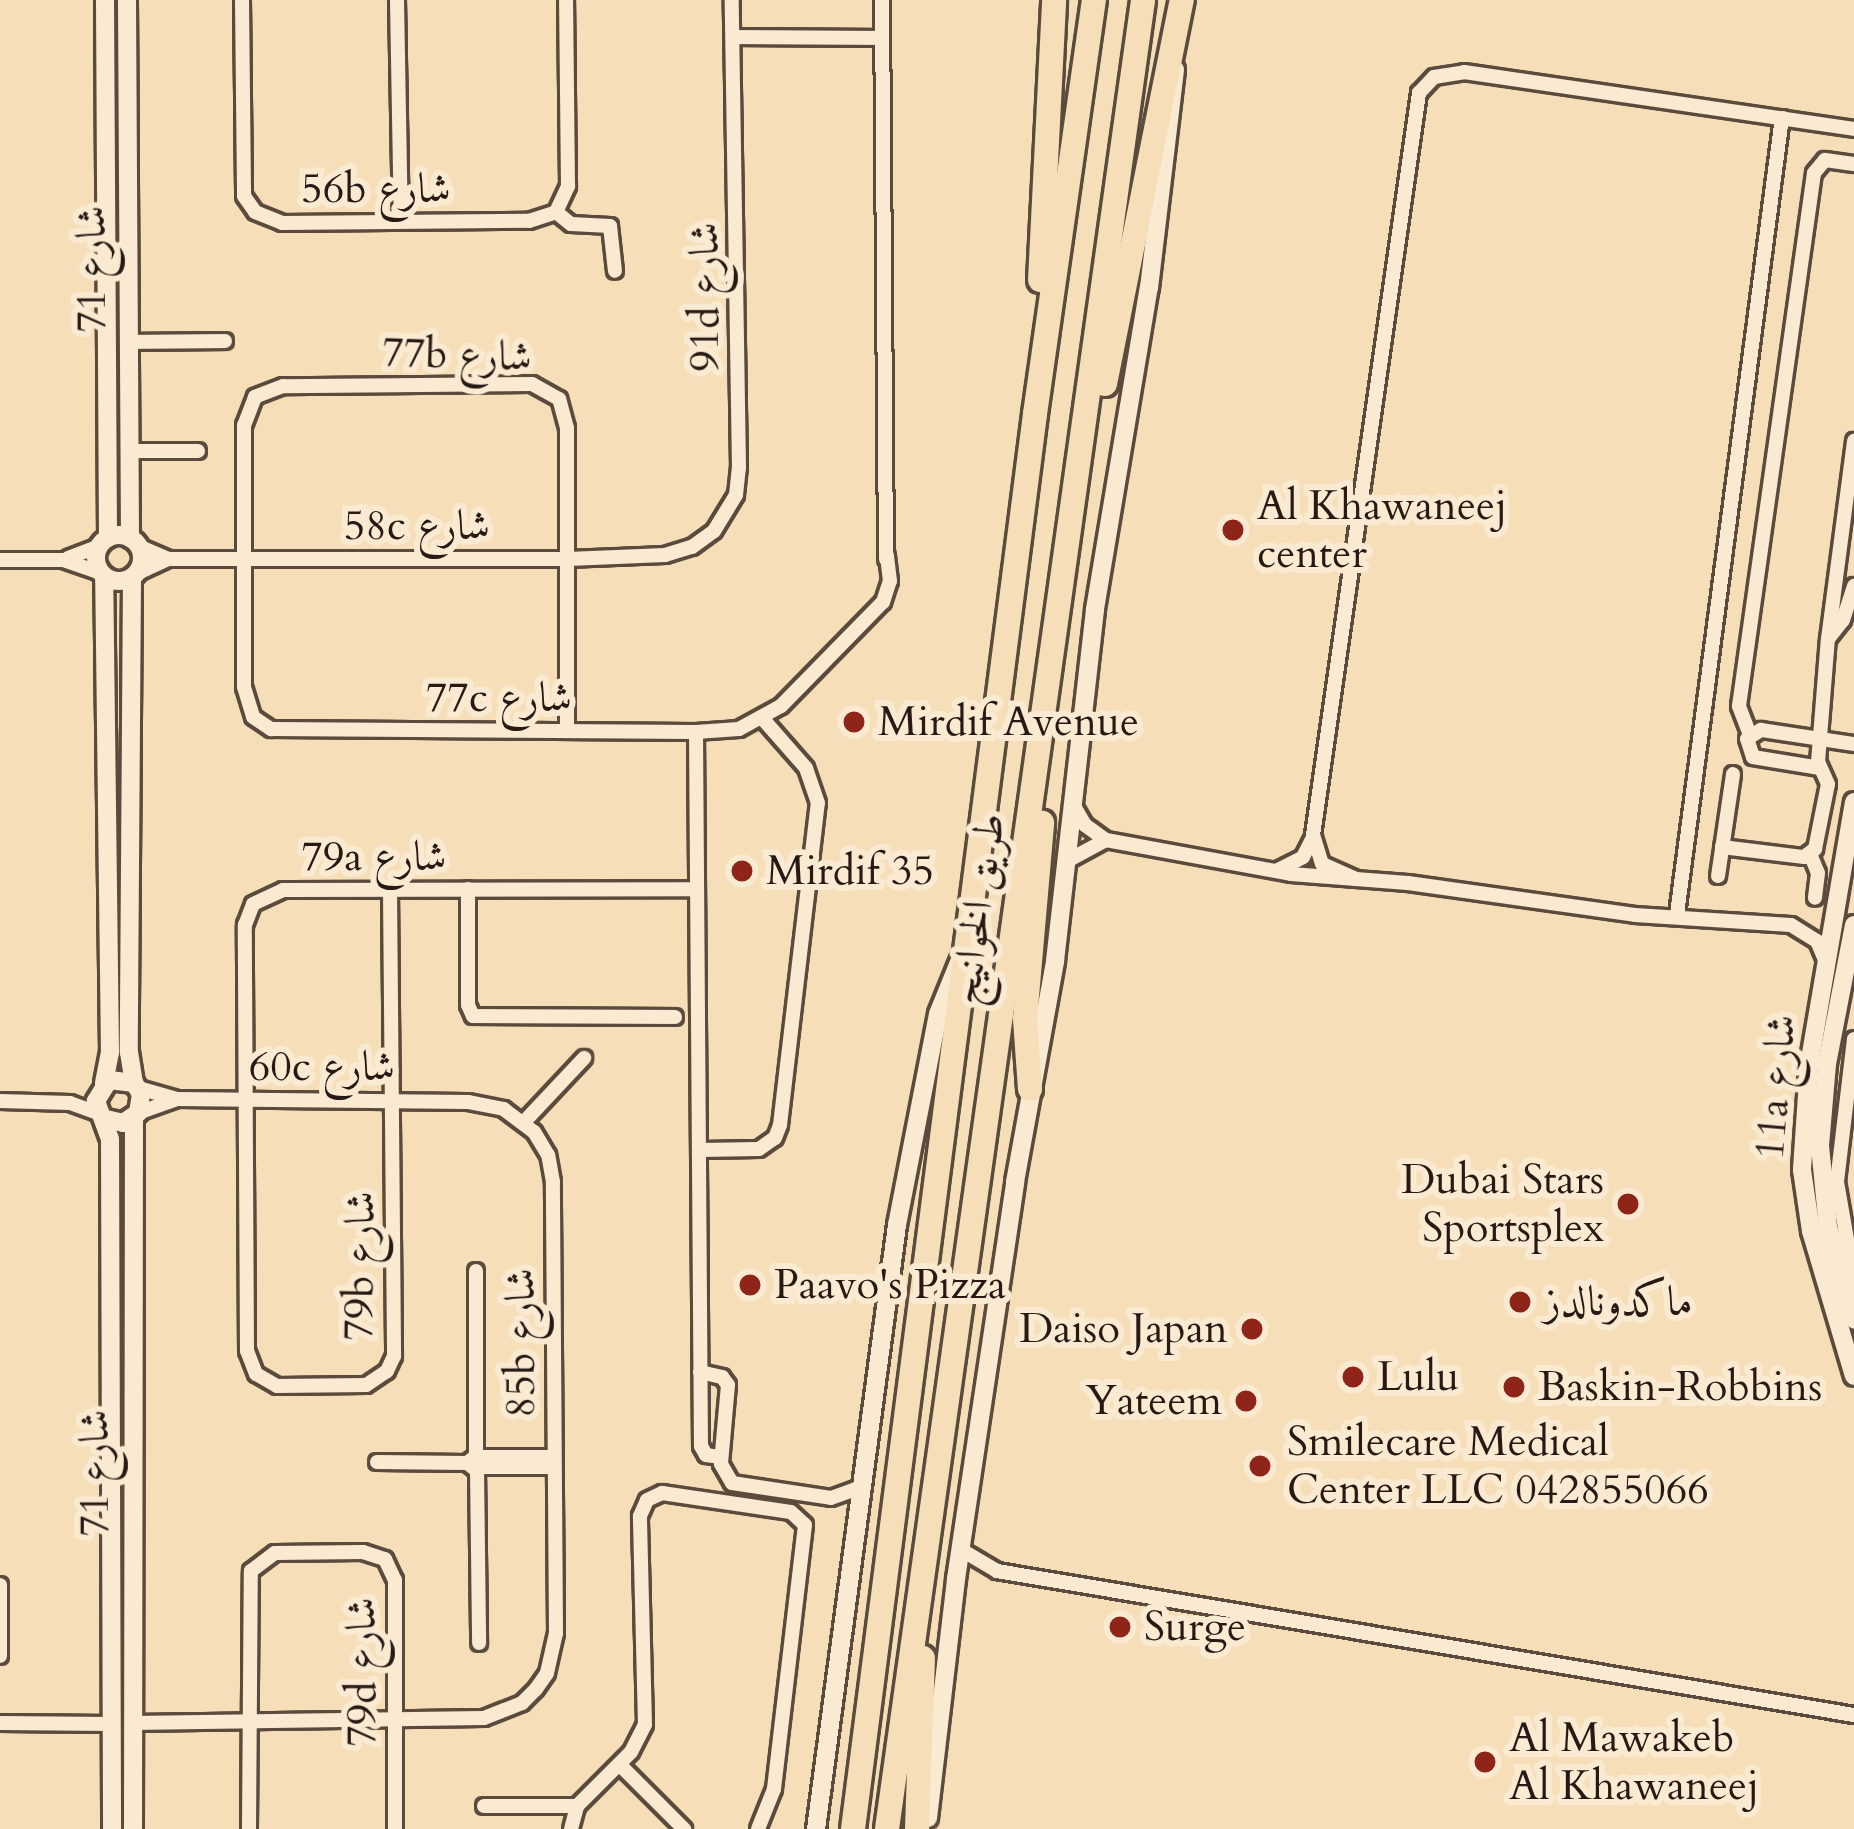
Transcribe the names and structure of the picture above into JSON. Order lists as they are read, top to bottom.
{
  "streets": {
    "highway": ["طريق الخوانيج"],
    "street": [
      "56b شارع",
      "شارع 71",
      "91d شارع",
      "77b شارع",
      "58c شارع",
      "77c شارع",
      "79a شارع",
      "60c شارع",
      "11a شارع",
      "79b شارع",
      "85b شارع",
      "79d شارع"
    ]
  },
  "crossings": [
    ["شارع 71", "58c شارع"],
    ["شارع 71", "60c شارع"],
    ["91d شارع", "58c شارع"],
    ["77b شارع", "58c شارع"],
    ["77b شارع", "77c شارع"],
    ["58c شارع", "77c شارع"],
    ["79a شارع", "60c شارع"],
    ["79a شارع", "79b شارع"],
    ["60c شارع", "79b شارع"],
    ["60c شارع", "85b شارع"],
    ["85b شارع", "79d شارع"]
  ],
  "places": [
    "Al Khawaneej center",
    "Mirdif Avenue",
    "Mirdif 35",
    "Dubai Stars Sportsplex",
    "Paavo's Pizza",
    "ماكدونالدز",
    "Daiso Japan",
    "Lulu",
    "Baskin-Robbins",
    "Yateem",
    "Smilecare Medical Center LLC 042855066",
    "Surge",
    "Al Mawakeb Al Khawaneej"
  ]
}
